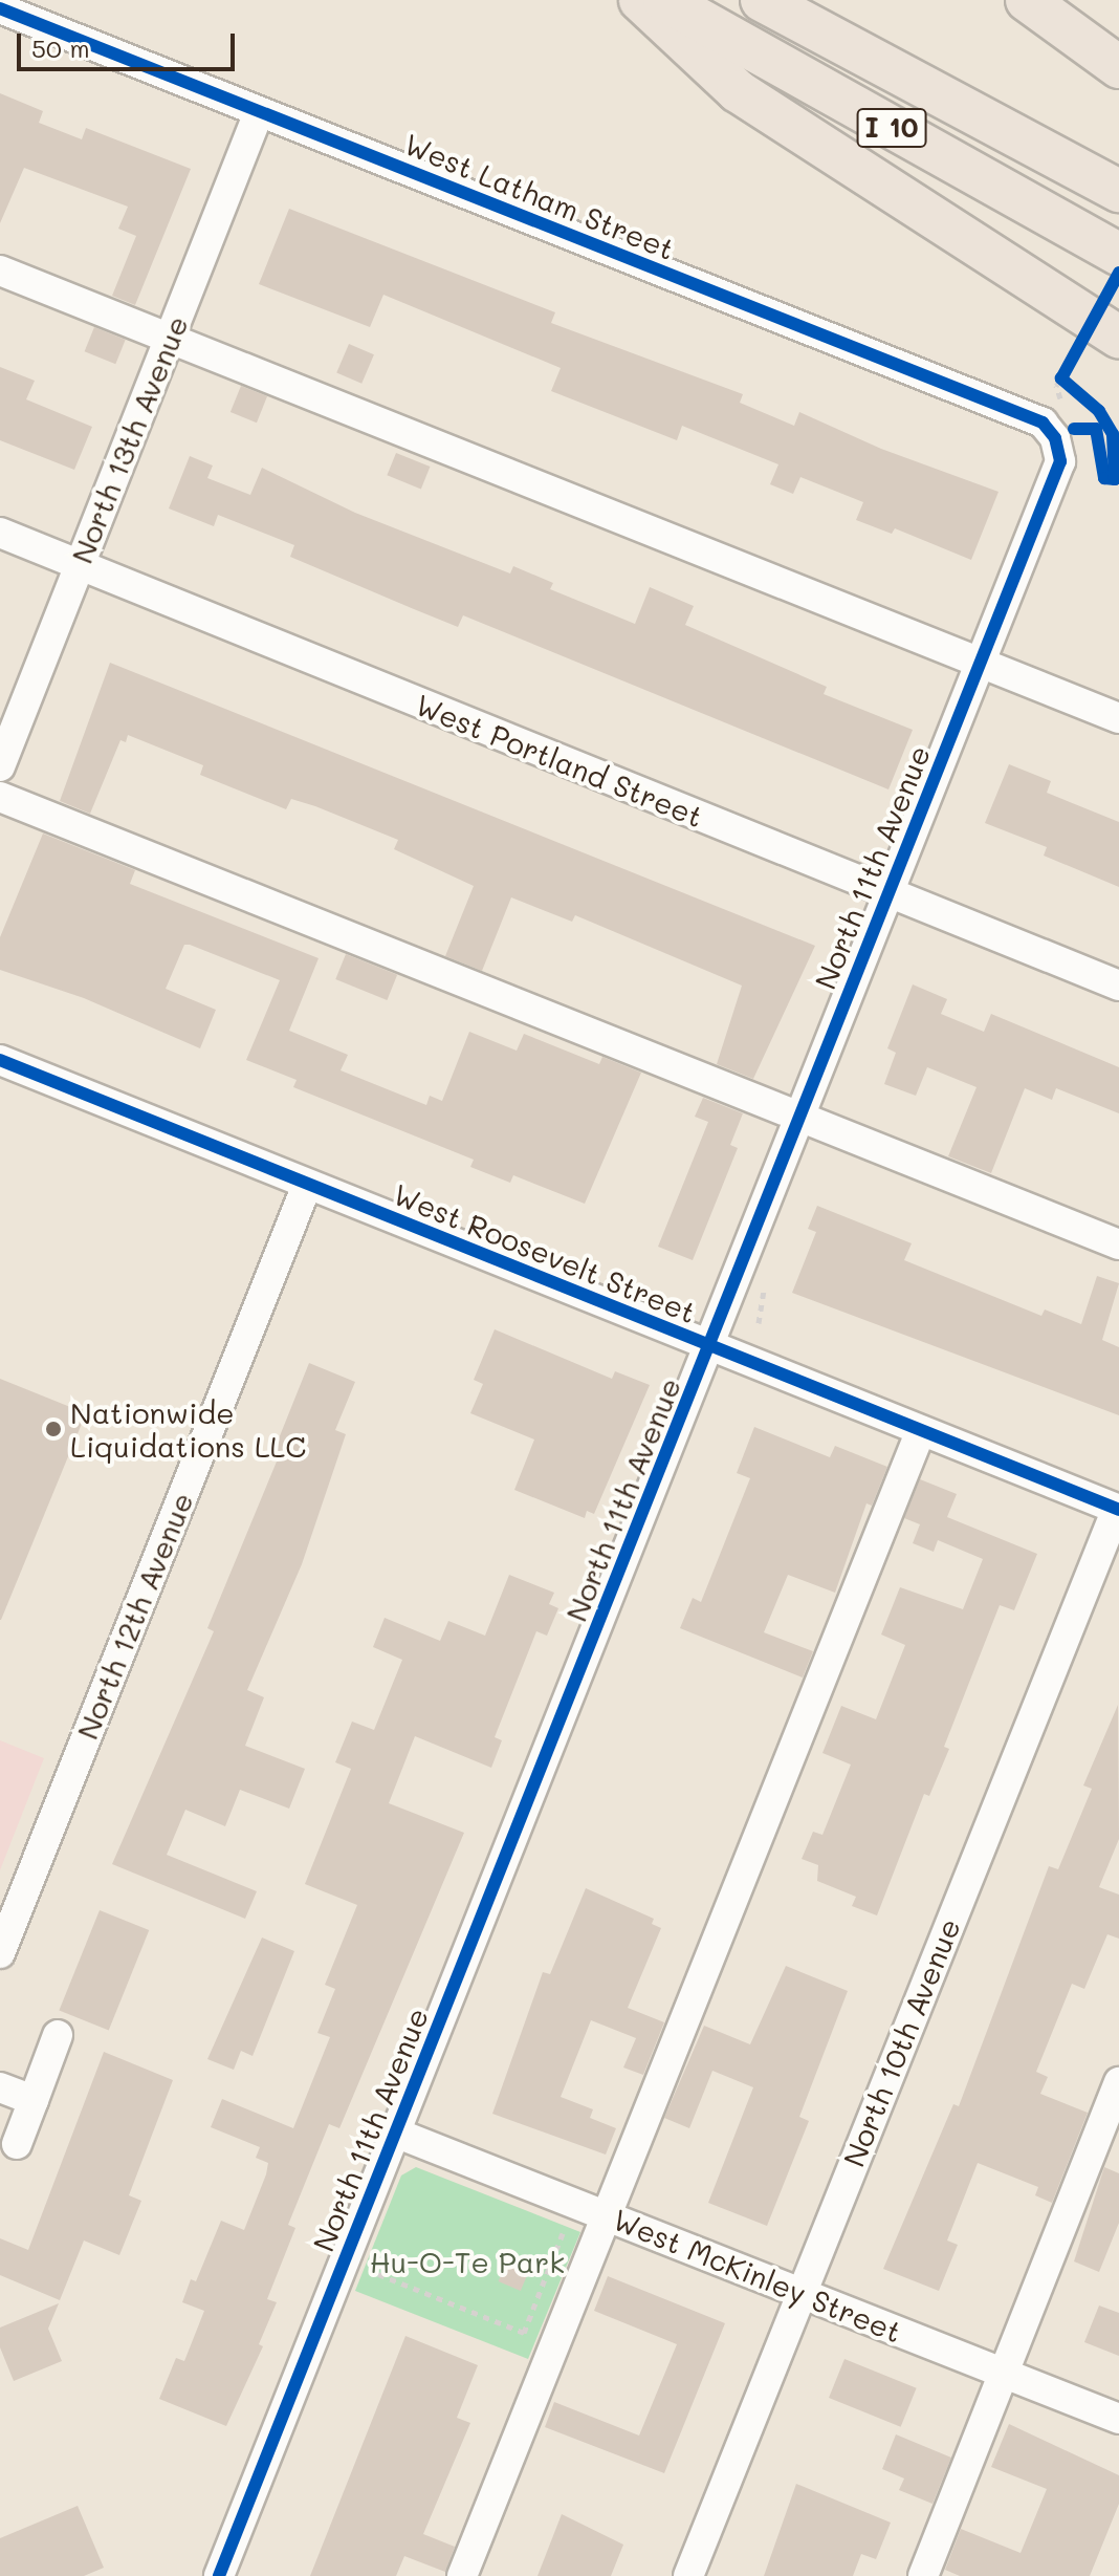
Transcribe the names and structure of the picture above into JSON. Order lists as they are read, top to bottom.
{
  "streets": {
    "highway": ["I 10"],
    "street": [
      "West Latham Street",
      "North 13th Avenue",
      "West Portland Street",
      "North 11th Avenue",
      "West Roosevelt Street",
      "North 12th Avenue",
      "North 10th Avenue",
      "West McKinley Street"
    ]
  },
  "crossings": [
    ["West Latham Street", "North 13th Avenue"],
    ["West Latham Street", "North 11th Avenue"],
    ["North 13th Avenue", "West Portland Street"],
    ["West Portland Street", "North 11th Avenue"],
    ["North 11th Avenue", "West Roosevelt Street"],
    ["North 11th Avenue", "West McKinley Street"],
    ["West Roosevelt Street", "North 12th Avenue"],
    ["West Roosevelt Street", "North 10th Avenue"],
    ["North 10th Avenue", "West McKinley Street"]
  ],
  "parks": ["Hu-O-Te Park"],
  "places": ["Nationwide Liquidations LLC"],
  "scale_bar": "50 m"
}
